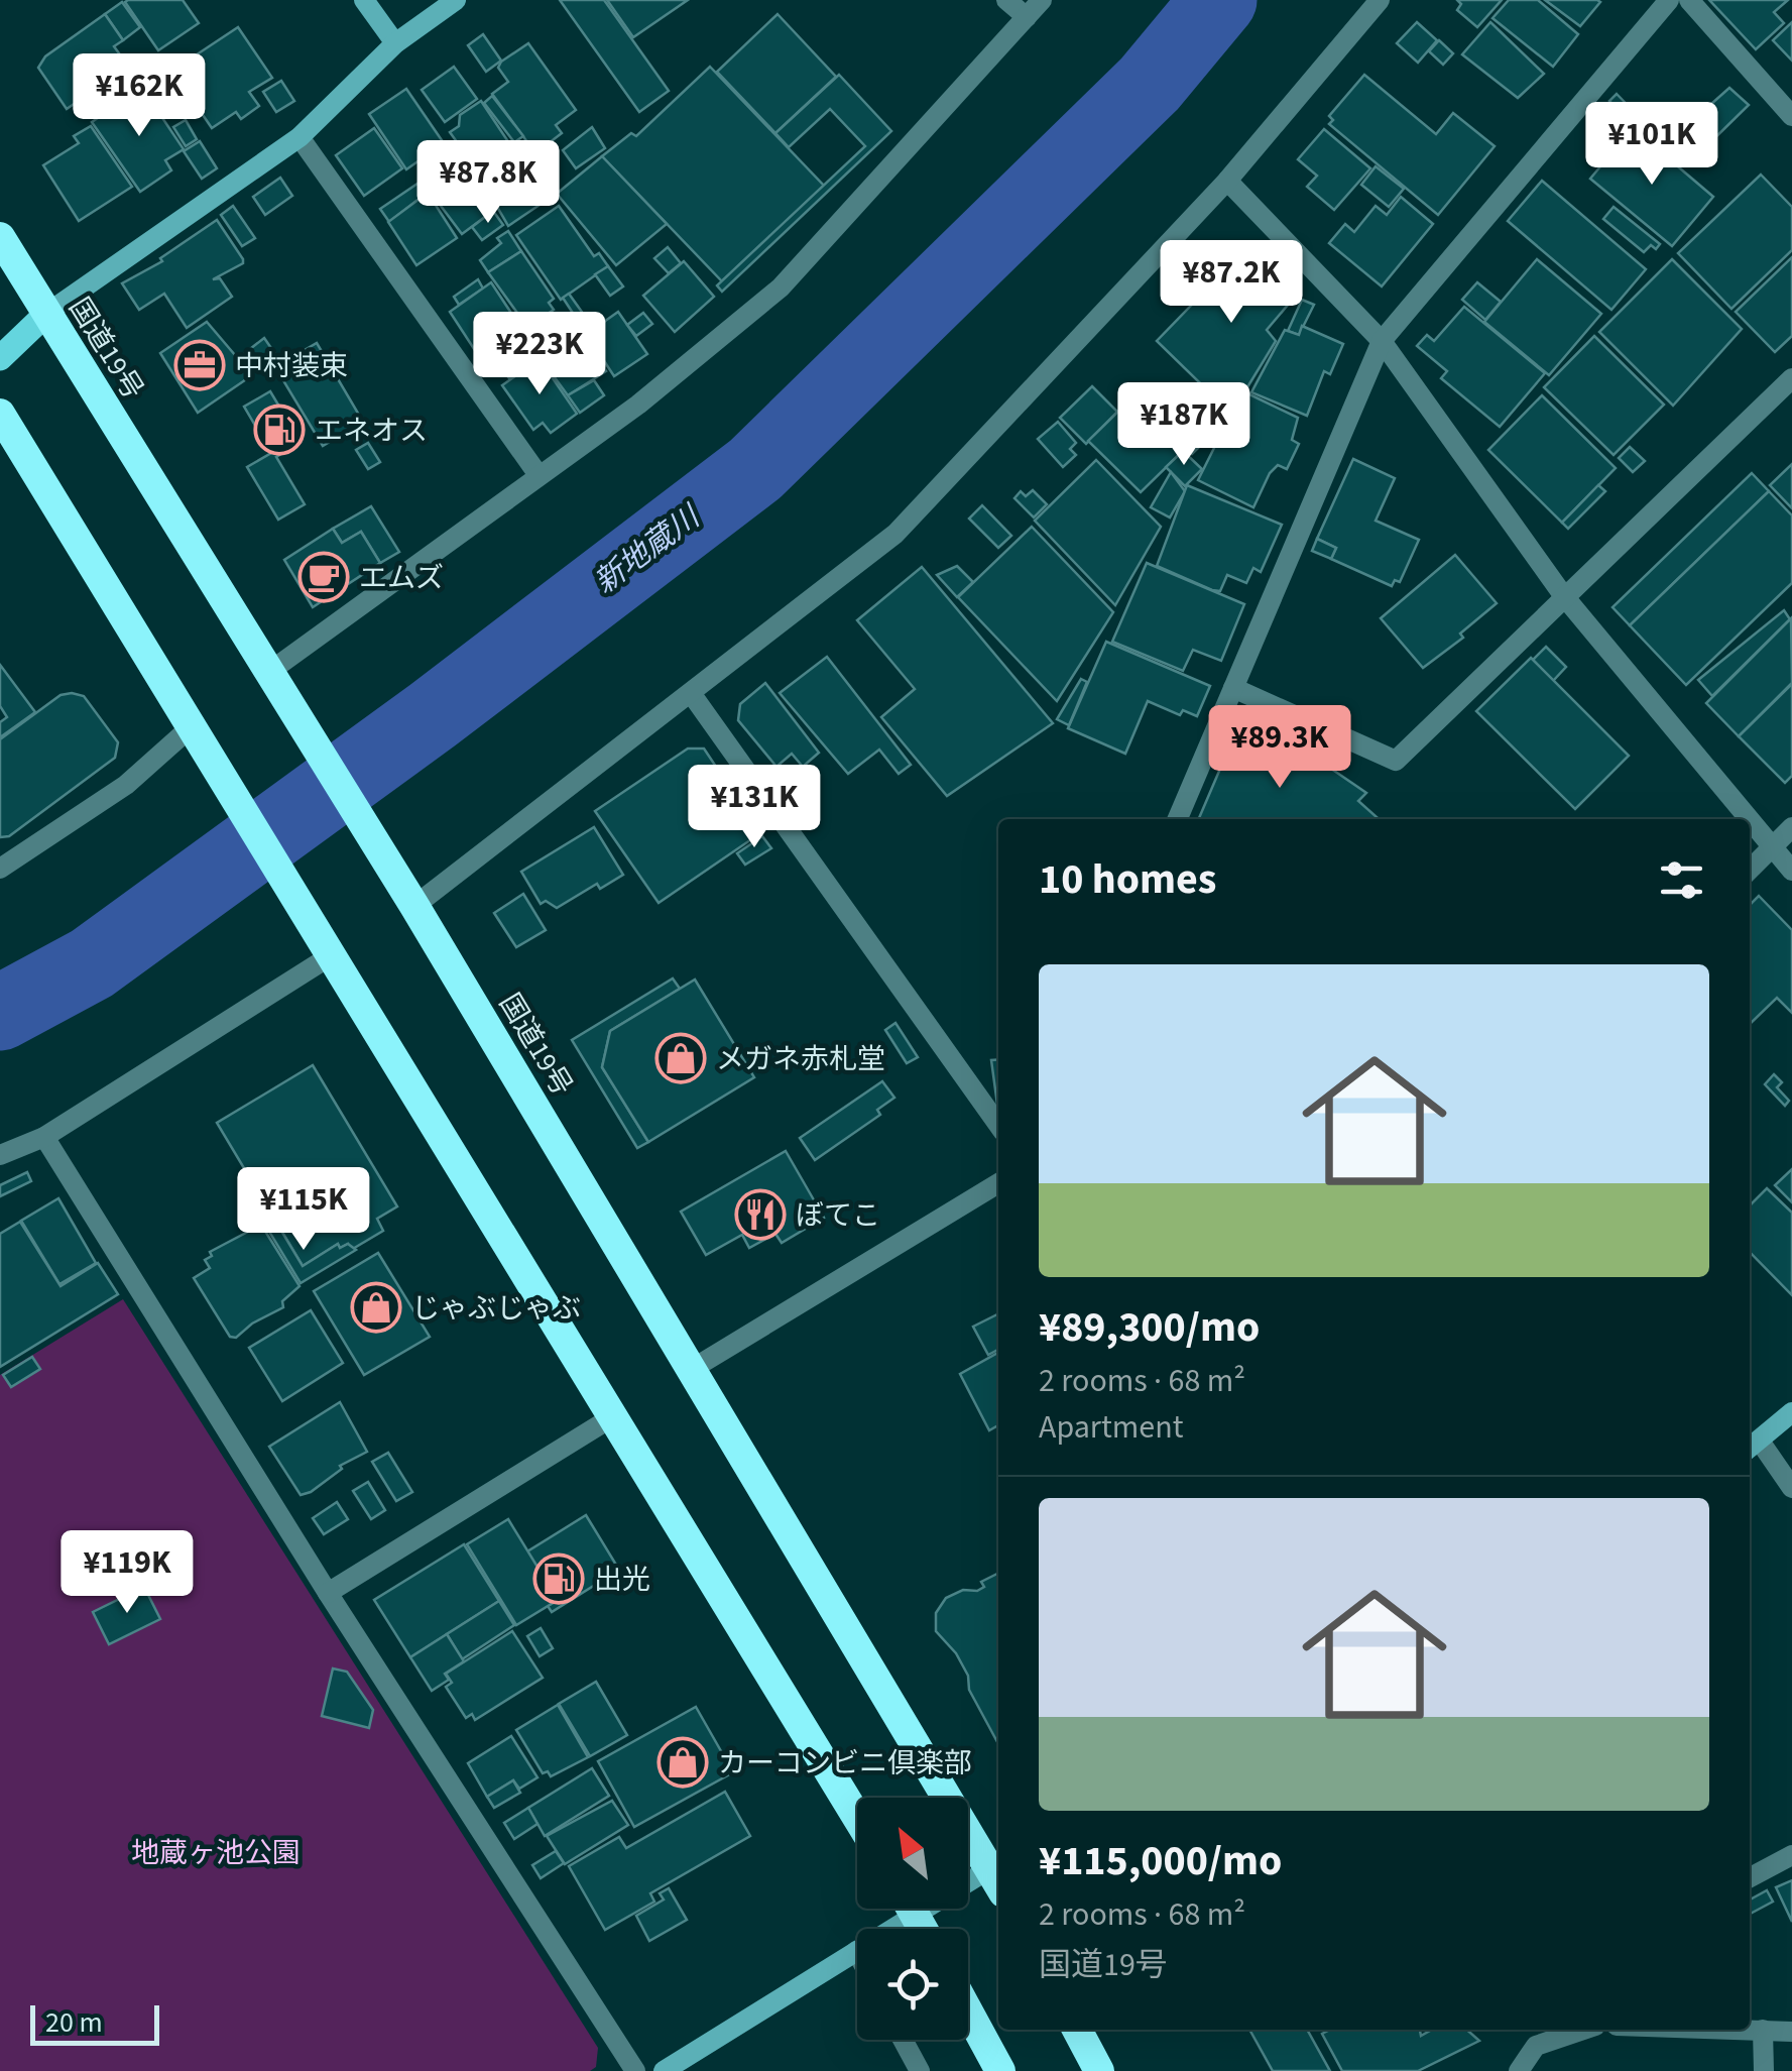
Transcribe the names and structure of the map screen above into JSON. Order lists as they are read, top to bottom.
{
  "streets": {
    "highway": ["国道19号"]
  },
  "water": ["新地蔵川"],
  "parks": ["地蔵ヶ池公園"],
  "places": {
    "office": ["中村装束"],
    "fuel station": ["エネオス", "出光"],
    "cafe": ["エムズ"],
    "shop": ["メガネ赤札堂", "じゃぶじゃぶ", "カーコンビニ倶楽部"],
    "restaurant": ["ぼてこ"]
  },
  "scale_bar": "20 m",
  "north": "top left",
  "page": {
    "price": [
      "¥162K",
      "¥101K",
      "¥87.8K",
      "¥87.2K",
      "¥223K",
      "¥187K",
      "¥89.3K",
      "¥131K",
      "¥115K",
      "¥119K"
    ],
    "heading": "10 homes",
    "list": [
      {
        "name": "¥89,300/mo",
        "note": "2 rooms · 68 m² · Apartment"
      },
      {
        "name": "¥115,000/mo",
        "note": "2 rooms · 68 m² · 国道19号"
      }
    ],
    "scale": "20 m"
  }
}
